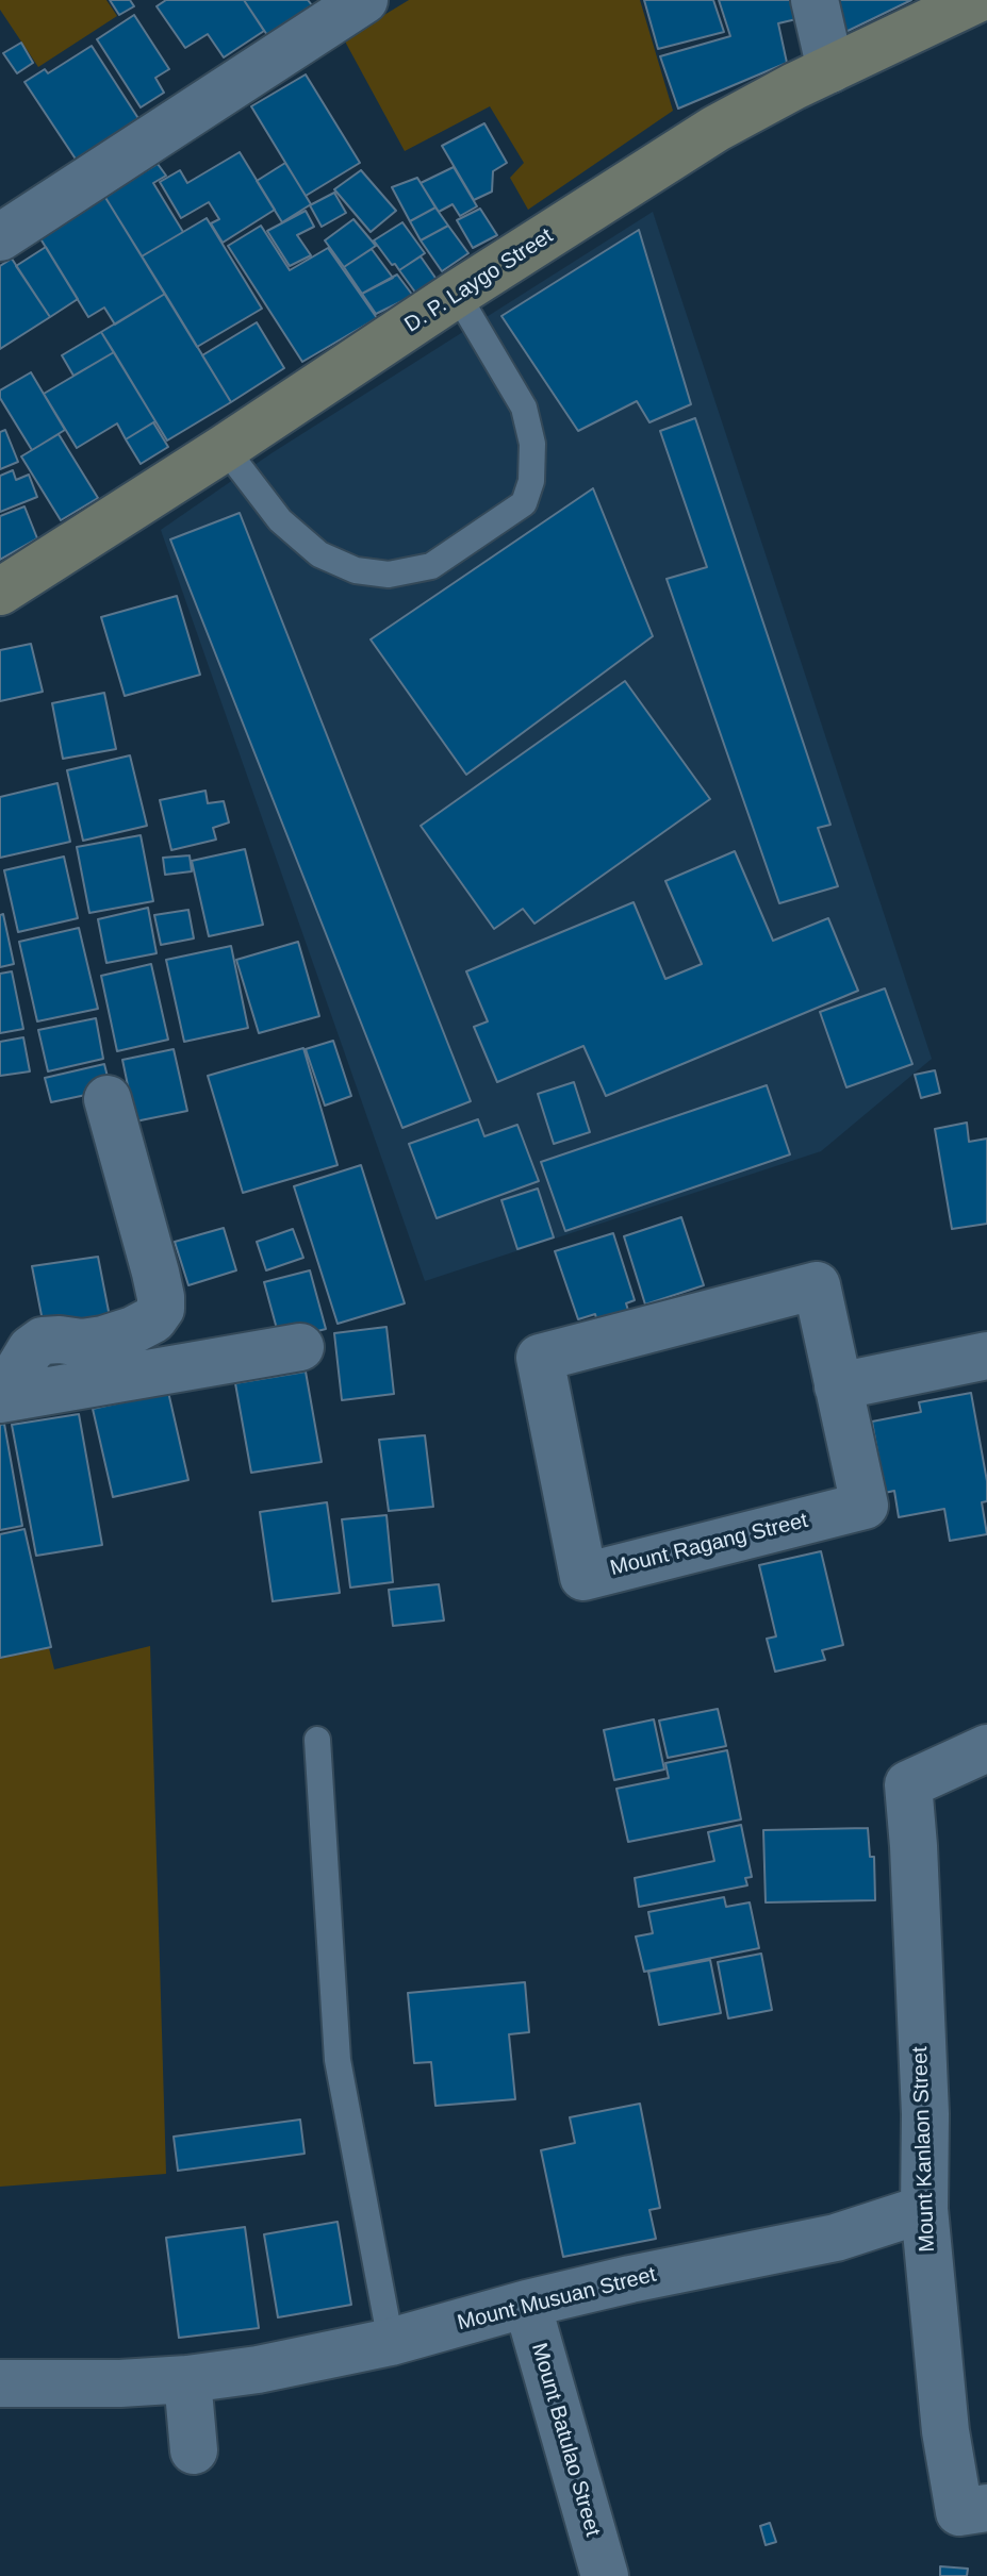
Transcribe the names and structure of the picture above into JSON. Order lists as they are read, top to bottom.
{
  "streets": {
    "main road": ["D. P. Laygo Street"],
    "street": [
      "Mount Ragang Street",
      "Mount Kanlaon Street",
      "Mount Musuan Street",
      "Mount Batulao Street"
    ]
  },
  "crossings": [
    ["Mount Kanlaon Street", "Mount Musuan Street"],
    ["Mount Musuan Street", "Mount Batulao Street"]
  ]
}
